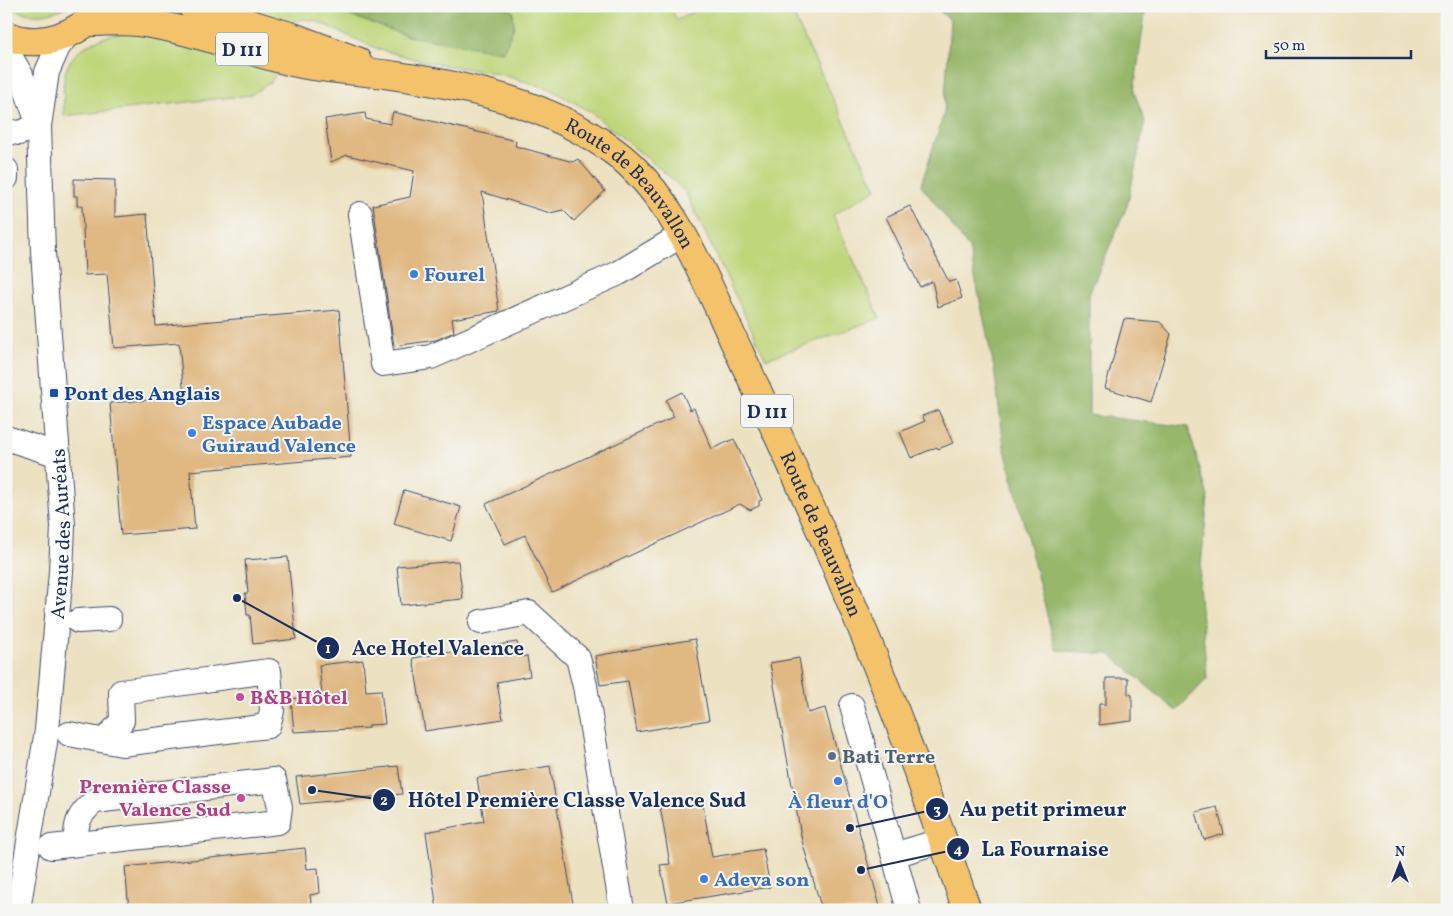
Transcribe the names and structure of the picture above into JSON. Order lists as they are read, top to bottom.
{
  "streets": {
    "main road": ["D 111", "Route de Beauvallon"],
    "street": ["Avenue des Auréats"]
  },
  "crossings": [
    ["D 111", "Route de Beauvallon"],
    ["D 111", "Avenue des Auréats"]
  ],
  "places": {
    "other": [
      "Fourel",
      "Espace Aubade Guiraud Valence",
      "Ace Hotel Valence",
      "B&B Hôtel",
      "Bati Terre",
      "À fleur d'O",
      "Hôtel Première Classe Valence Sud",
      "Première Classe Valence Sud",
      "Au petit primeur",
      "La Fournaise",
      "Adeva son"
    ],
    "transit": ["Pont des Anglais"]
  },
  "scale_bar": "50 m",
  "north": "top"
}
